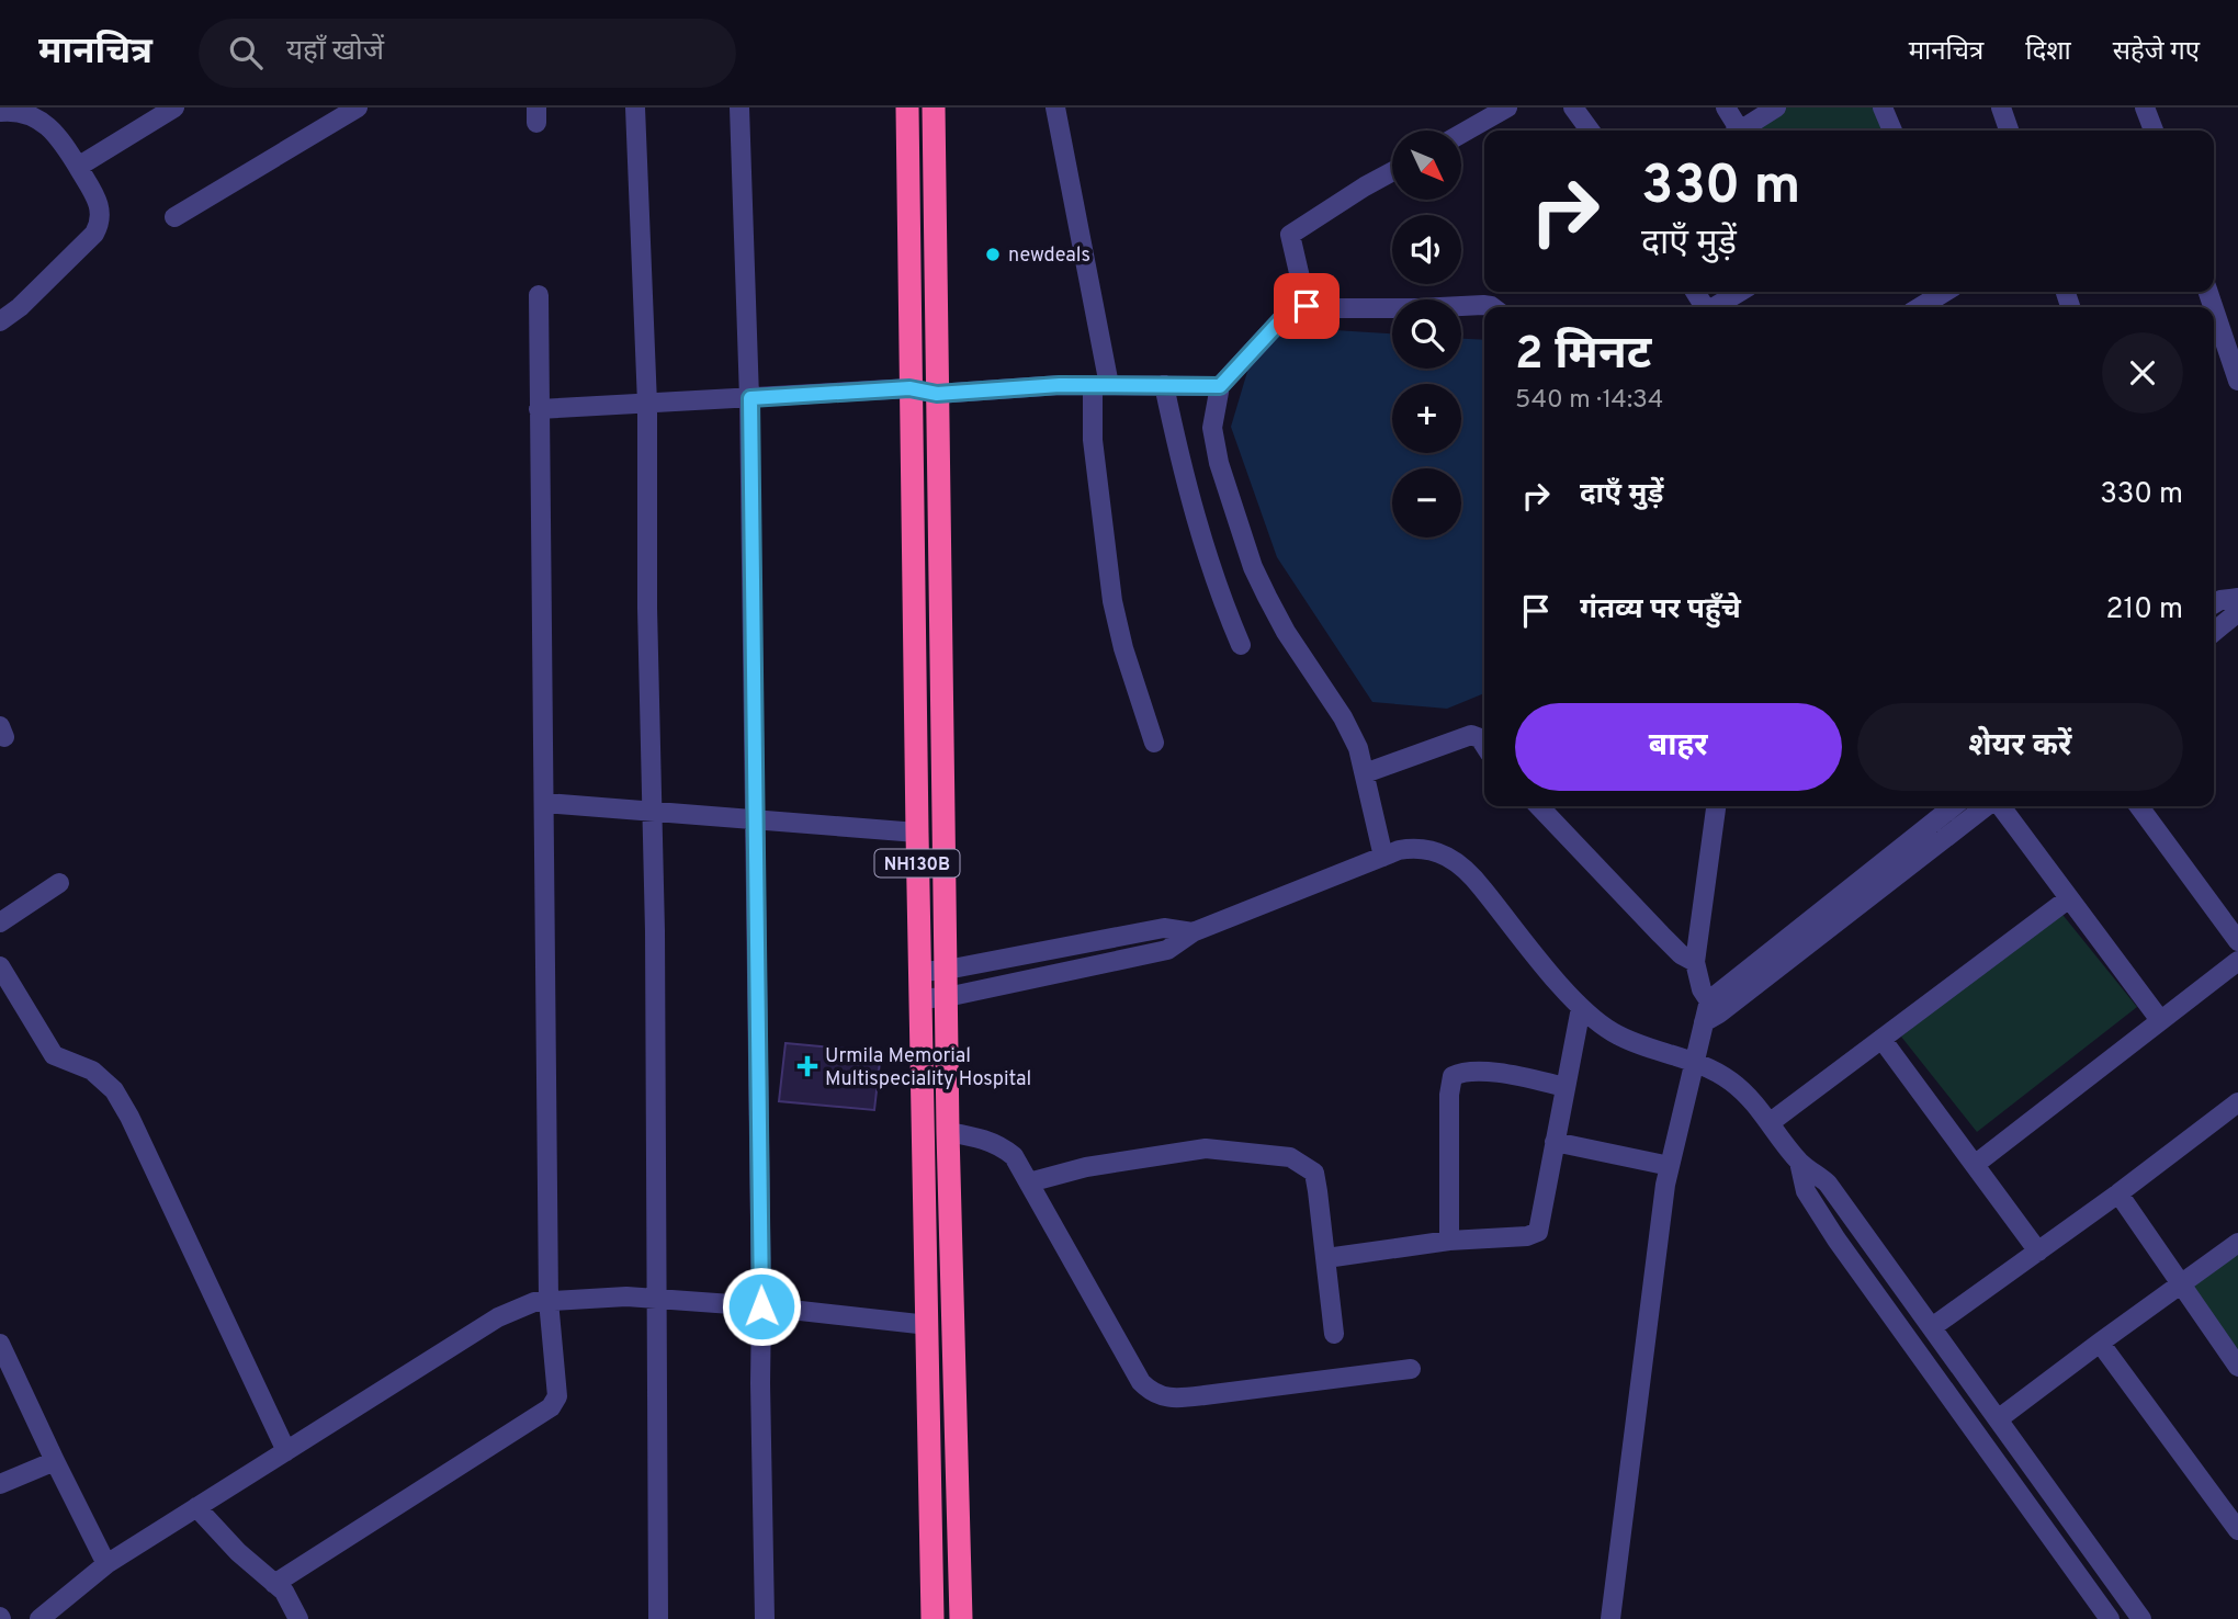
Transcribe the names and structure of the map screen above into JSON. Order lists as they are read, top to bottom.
{
  "streets": {
    "highway": ["NH130B"]
  },
  "places": {
    "other": ["newdeals"],
    "health": ["Urmila Memorial Multispeciality Hospital"]
  },
  "north": "bottom right",
  "page": {
    "header": "मानचित्र",
    "search": "यहाँ खोजें",
    "nav": ["मानचित्र", "दिशा", "सहेजे गए"],
    "map_buttons": ["+", "−"],
    "turn": ["330 m", "दाएँ मुड़ें"],
    "heading": ["2 मिनट", "540 m · 14:34"],
    "list": [
      {
        "name": "दाएँ मुड़ें",
        "value": "330 m"
      },
      {
        "name": "गंतव्य पर पहुँचे",
        "value": "210 m"
      }
    ],
    "buttons": ["बाहर", "शेयर करें"]
  }
}
